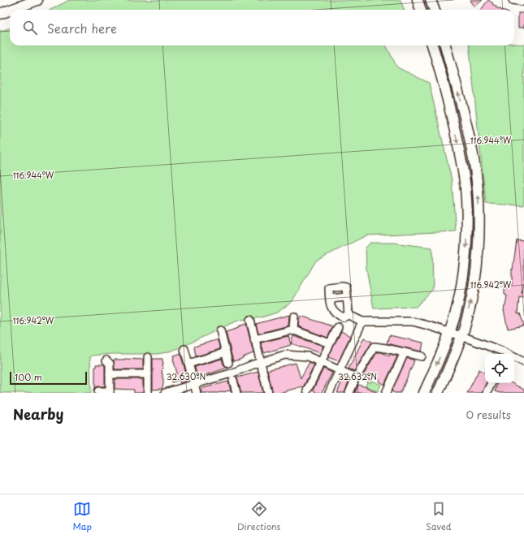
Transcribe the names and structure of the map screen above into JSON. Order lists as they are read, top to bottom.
{
  "scale_bar": "100 m",
  "page": {
    "search": "Search here",
    "scale": "100 m",
    "heading": ["Nearby", "0 results"],
    "nav": ["Map", "Directions", "Saved"]
  },
  "coordinates": [
    "116.944°W",
    "116.942°W",
    "32.630°N",
    "32.632°N"
  ]
}
